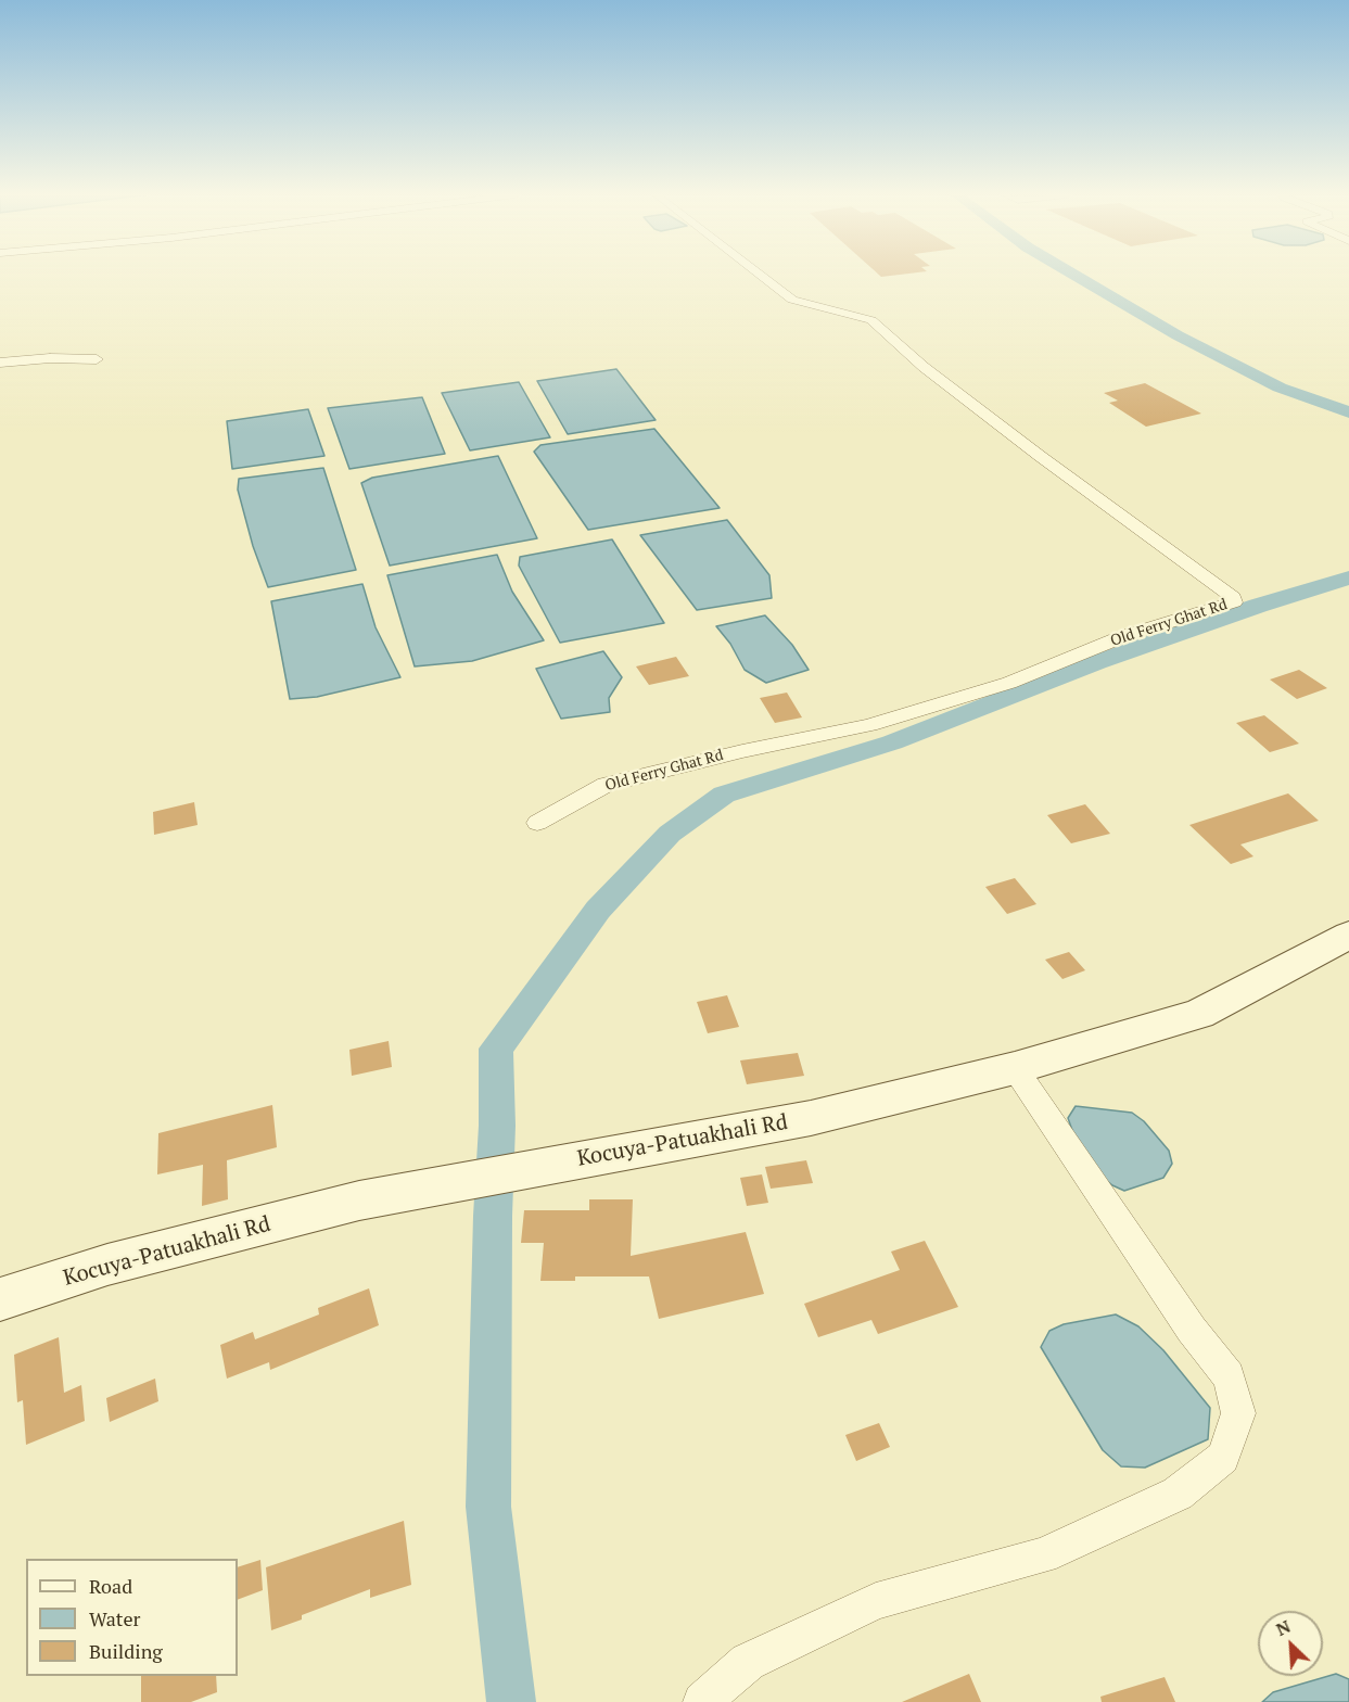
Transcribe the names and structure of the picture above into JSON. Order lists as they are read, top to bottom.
{
  "streets": {
    "main road": ["Kocuya-Patuakhali Rd"],
    "street": ["Old Ferry Ghat Rd"]
  },
  "legend": ["Road", "Water", "Building"],
  "north": "top left"
}
